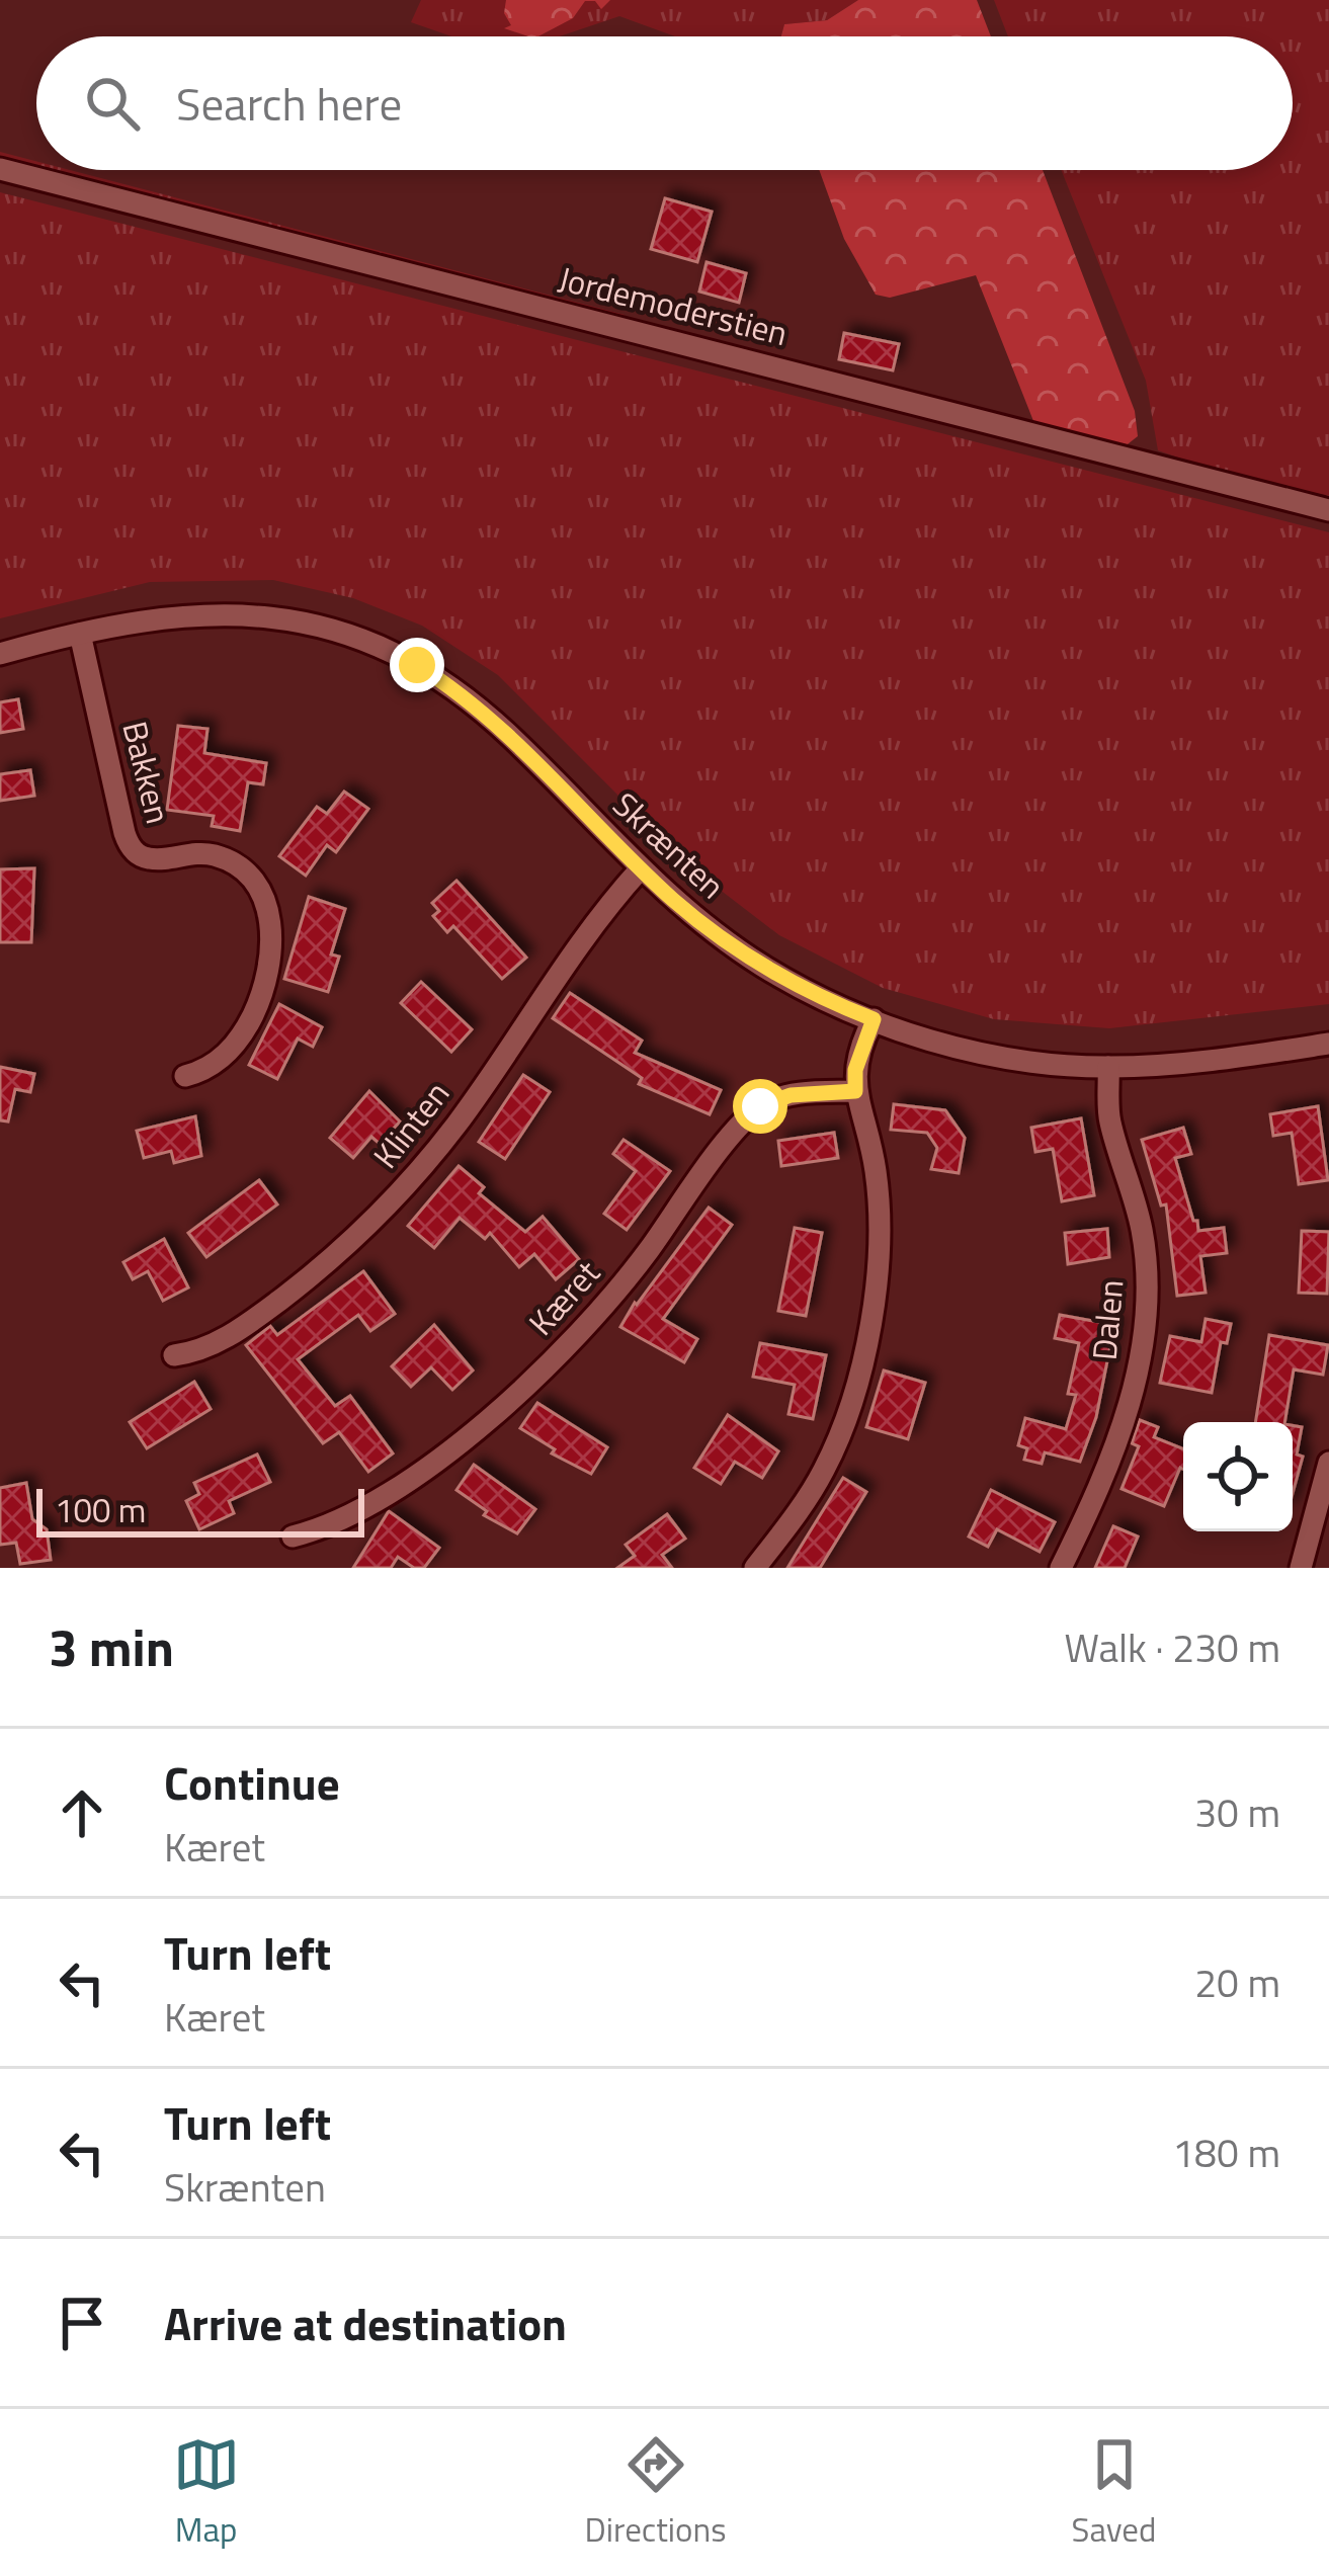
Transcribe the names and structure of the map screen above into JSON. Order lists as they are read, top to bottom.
{
  "streets": {
    "street": [
      "Jordemoderstien",
      "Bakken",
      "Skrænten",
      "Klinten",
      "Kæret",
      "Dalen"
    ]
  },
  "crossings": [
    ["Bakken", "Skrænten"],
    ["Skrænten", "Klinten"],
    ["Skrænten", "Dalen"]
  ],
  "scale_bar": "100 m",
  "page": {
    "search": "Search here",
    "scale": "100 m",
    "heading": ["3 min", "Walk · 230 m"],
    "list": [
      ["Continue", "Kæret", "30 m"],
      ["Turn left", "Kæret", "20 m"],
      ["Turn left", "Skrænten", "180 m"],
      "Arrive at destination"
    ],
    "nav": ["Map", "Directions", "Saved"]
  }
}
